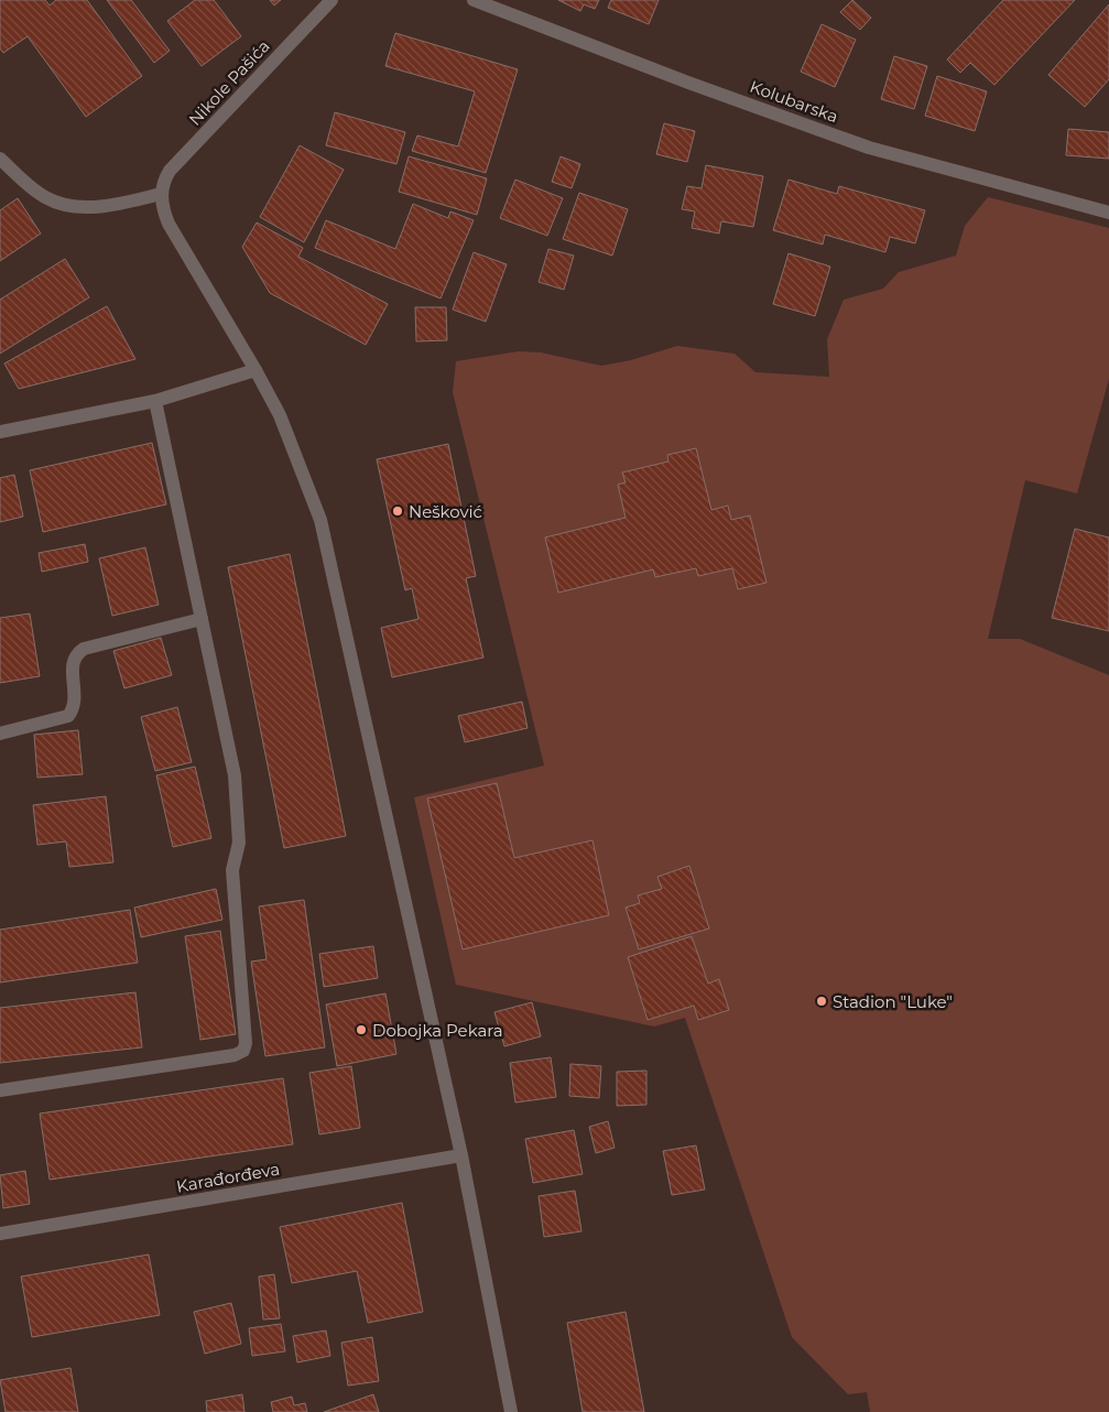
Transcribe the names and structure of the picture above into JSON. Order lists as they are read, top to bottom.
{
  "streets": {
    "street": ["Nikole Pašića", "Kolubarska", "Karađorđeva"]
  },
  "places": ["Nešković", "Stadion \"Luke\"", "Dobojka Pekara"]
}
